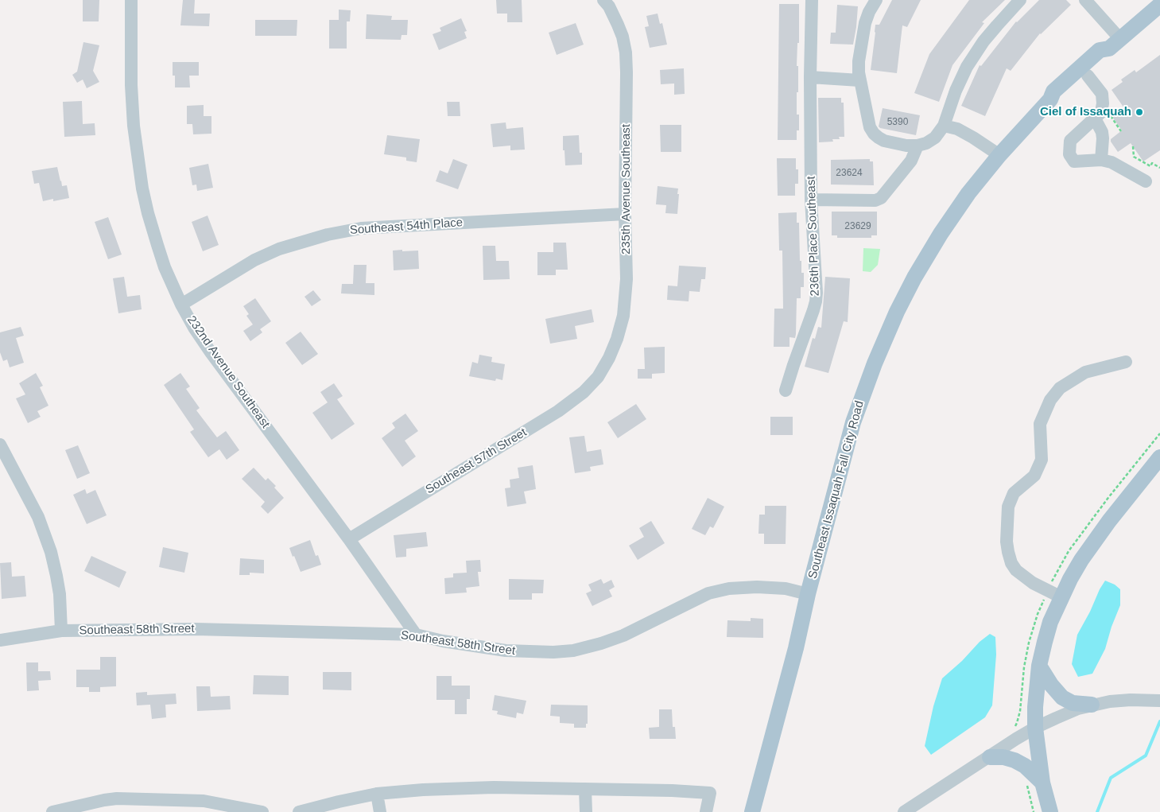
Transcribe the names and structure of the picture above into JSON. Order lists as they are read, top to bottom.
{
  "streets": {
    "main road": ["Southeast Issaquah Fall City Road"],
    "street": [
      "235th Avenue Southeast",
      "Southeast 54th Place",
      "236th Place Southeast",
      "232nd Avenue Southeast",
      "Southeast 57th Street",
      "Southeast 58th Street"
    ]
  },
  "crossings": [
    ["235th Avenue Southeast", "Southeast 54th Place"],
    ["235th Avenue Southeast", "Southeast 57th Street"],
    ["Southeast 54th Place", "232nd Avenue Southeast"],
    ["232nd Avenue Southeast", "Southeast 57th Street"],
    ["232nd Avenue Southeast", "Southeast 58th Street"],
    ["Southeast Issaquah Fall City Road", "Southeast 58th Street"]
  ],
  "places": ["Ciel of Issaquah"],
  "house_numbers": ["5390", "23624", "23629"]
}
